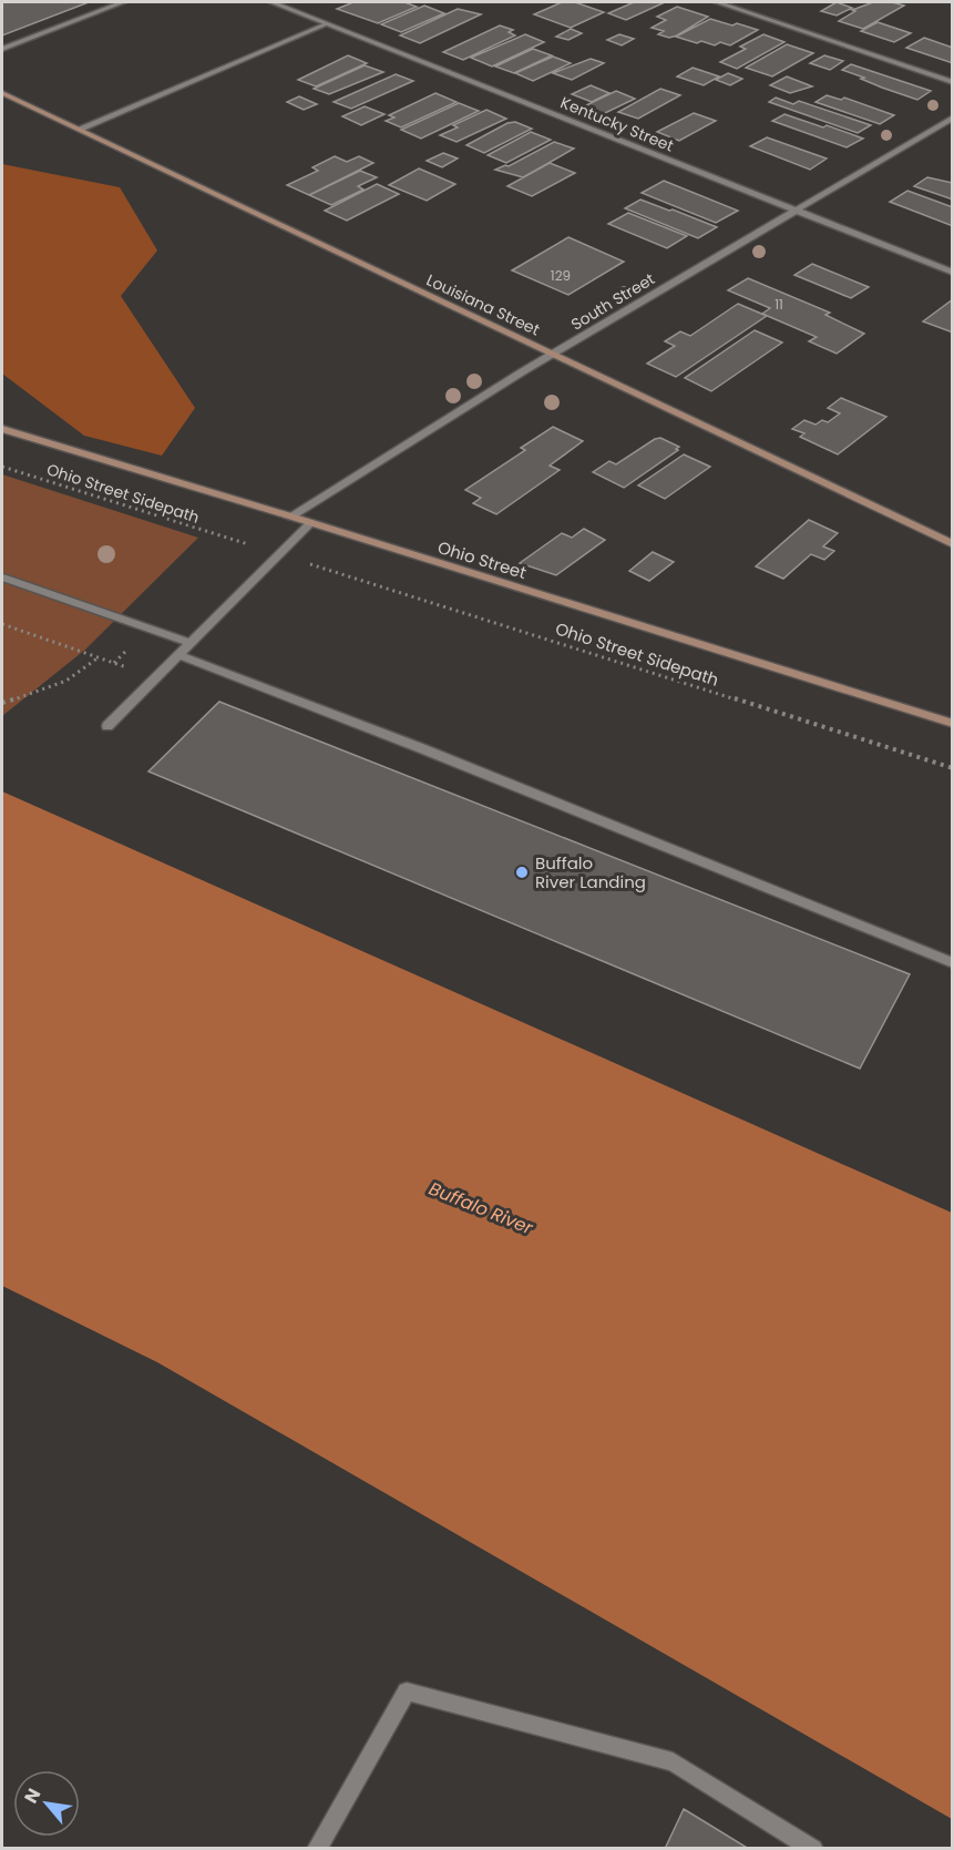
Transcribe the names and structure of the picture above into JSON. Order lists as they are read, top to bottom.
{
  "streets": {
    "street": [
      "Kentucky Street",
      "South Street",
      "Louisiana Street",
      "Ohio Street"
    ],
    "path": ["Ohio Street Sidepath"]
  },
  "crossings": [
    ["Kentucky Street", "South Street"],
    ["South Street", "Louisiana Street"],
    ["South Street", "Ohio Street"]
  ],
  "water": ["Buffalo River"],
  "places": ["Buffalo River Landing"],
  "house_numbers": ["129", "11"],
  "north": "top left"
}
